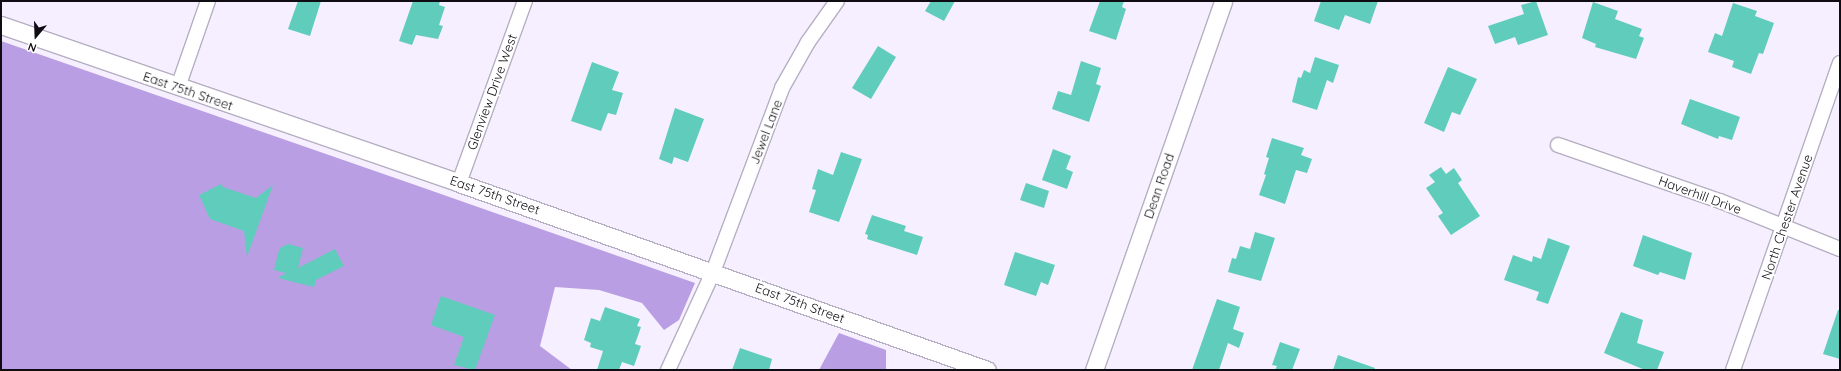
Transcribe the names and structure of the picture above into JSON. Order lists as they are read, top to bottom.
{
  "streets": {
    "street": [
      "East 75th Street",
      "Glenview Drive West",
      "Jewel Lane",
      "Dean Road",
      "Haverhill Drive",
      "North Chester Avenue"
    ]
  },
  "crossings": [
    ["East 75th Street", "Glenview Drive West"],
    ["East 75th Street", "Jewel Lane"],
    ["Haverhill Drive", "North Chester Avenue"]
  ],
  "north": "bottom"
}
